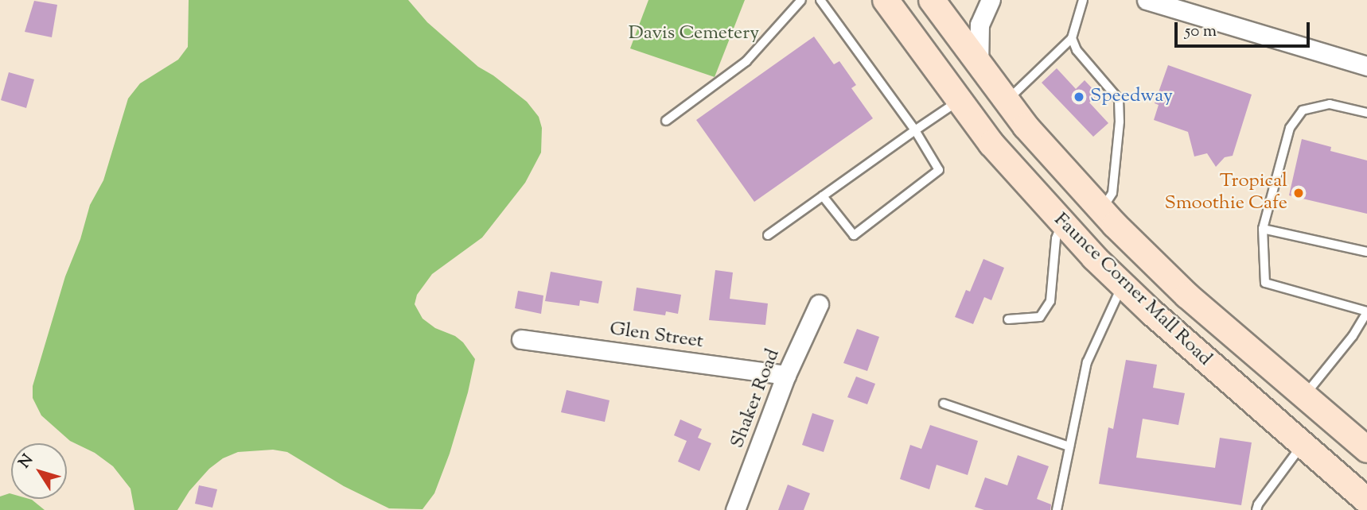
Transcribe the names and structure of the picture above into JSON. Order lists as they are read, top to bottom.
{
  "streets": {
    "main road": ["Faunce Corner Mall Road"],
    "street": ["Glen Street", "Shaker Road"]
  },
  "crossings": [
    ["Glen Street", "Shaker Road"]
  ],
  "parks": ["Davis Cemetery"],
  "places": ["Speedway", "Tropical Smoothie Cafe"],
  "scale_bar": "50 m",
  "north": "top left"
}
